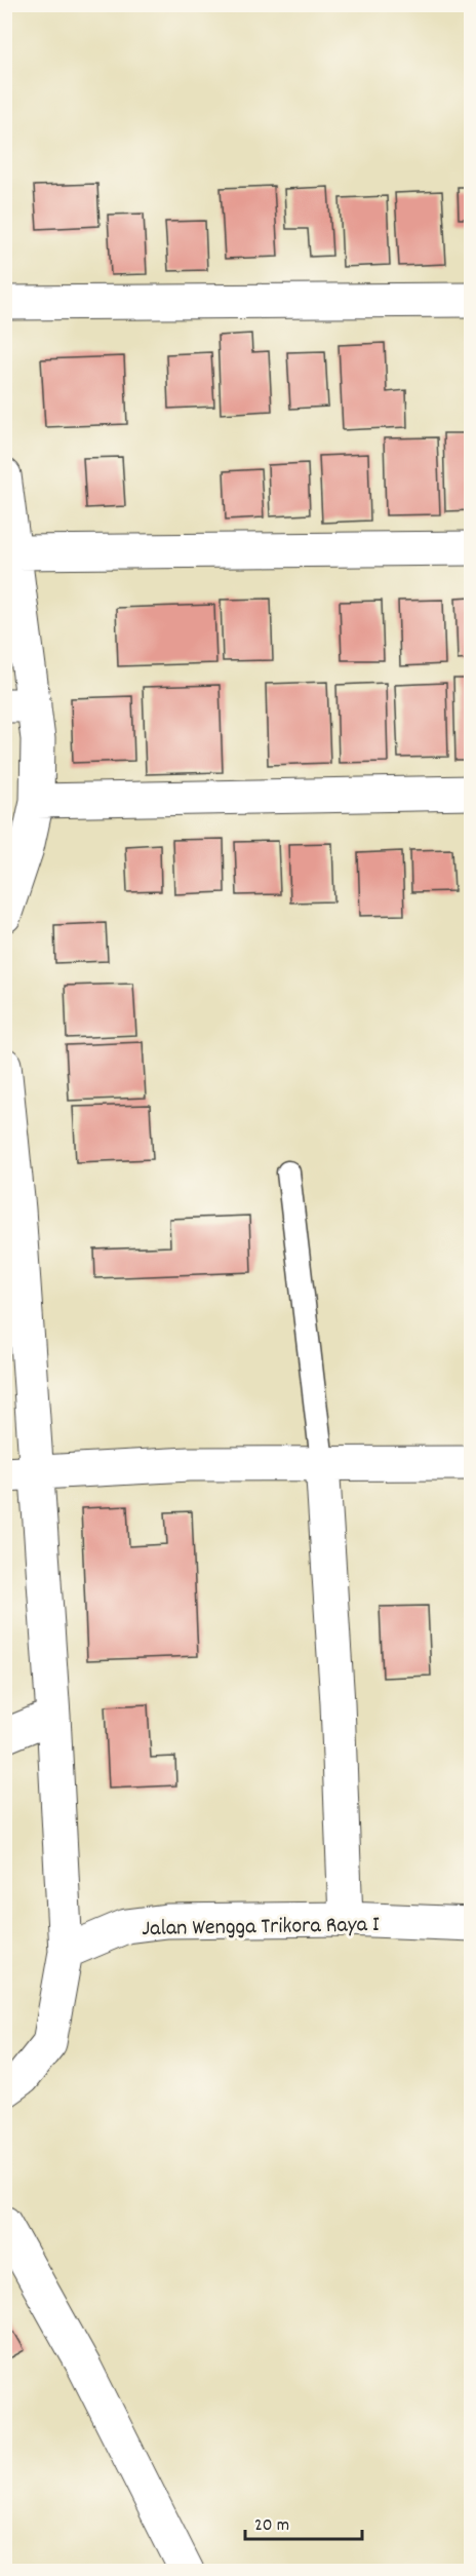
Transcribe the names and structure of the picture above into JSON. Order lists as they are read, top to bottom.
{
  "streets": {
    "street": ["Jalan Wengga Trikora Raya I"]
  },
  "scale_bar": "20 m"
}
